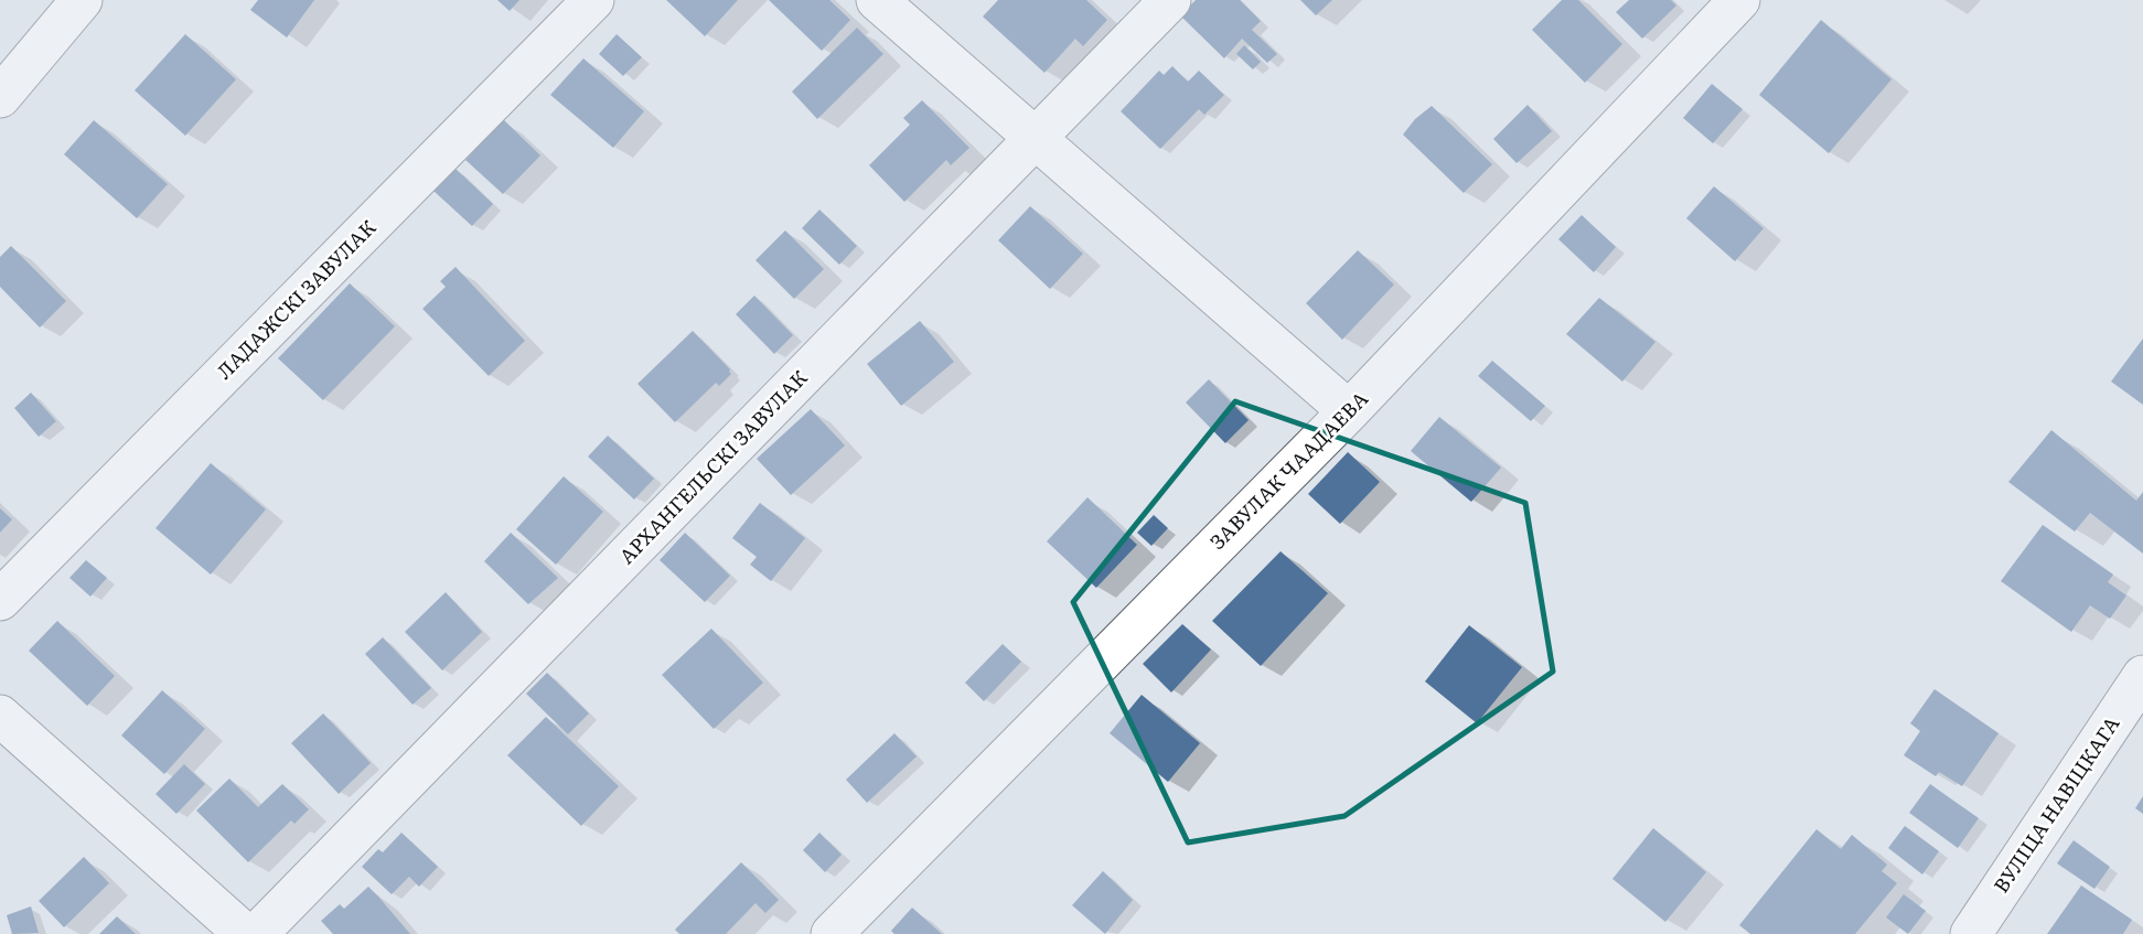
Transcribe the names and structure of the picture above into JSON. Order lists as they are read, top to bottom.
{
  "streets": {
    "street": [
      "ЛАДАЖСКІ ЗАВУЛАК",
      "АРХАНГЕЛЬСКІ ЗАВУЛАК",
      "ЗАВУЛАК ЧААДАЕВА",
      "ВУЛІЦА НАВІЦКАГА"
    ]
  }
}
